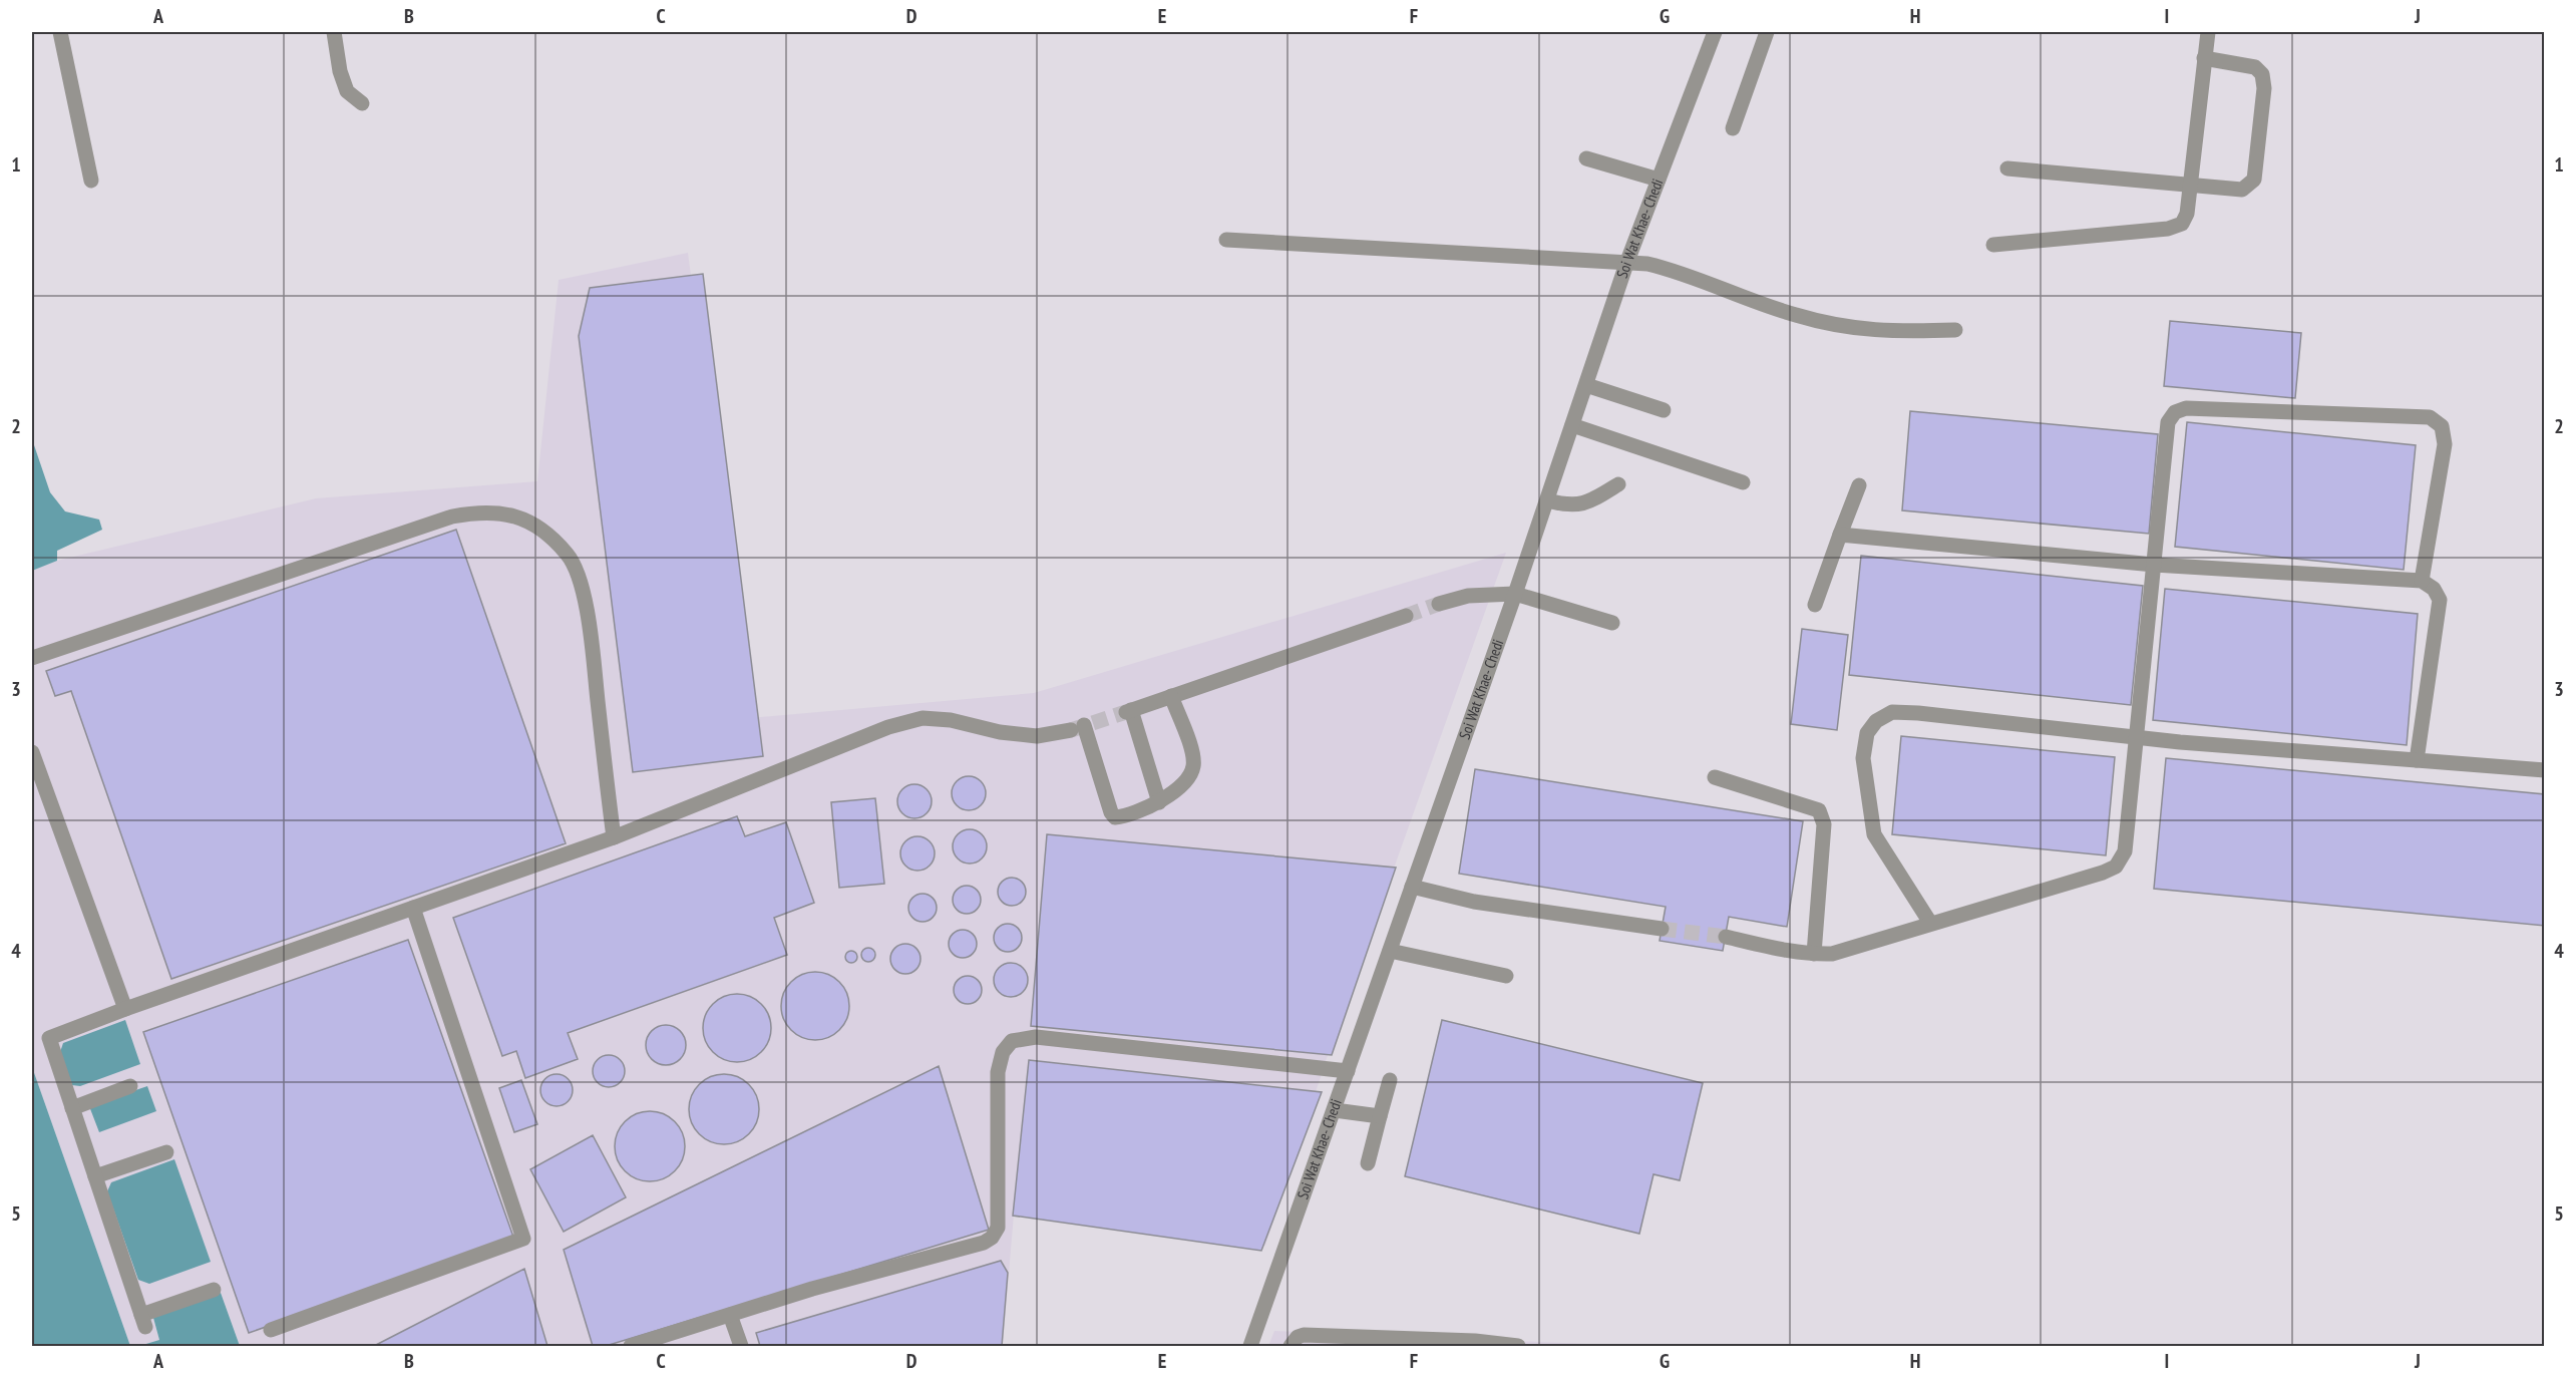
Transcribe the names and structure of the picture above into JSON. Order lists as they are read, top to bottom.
{
  "streets": {
    "street": ["Soi Wat Khae- Chedi"]
  },
  "grid": {
    "columns": [
      "A",
      "B",
      "C",
      "D",
      "E",
      "F",
      "G",
      "H",
      "I",
      "J"
    ],
    "rows": [
      "1",
      "2",
      "3",
      "4",
      "5"
    ]
  }
}
